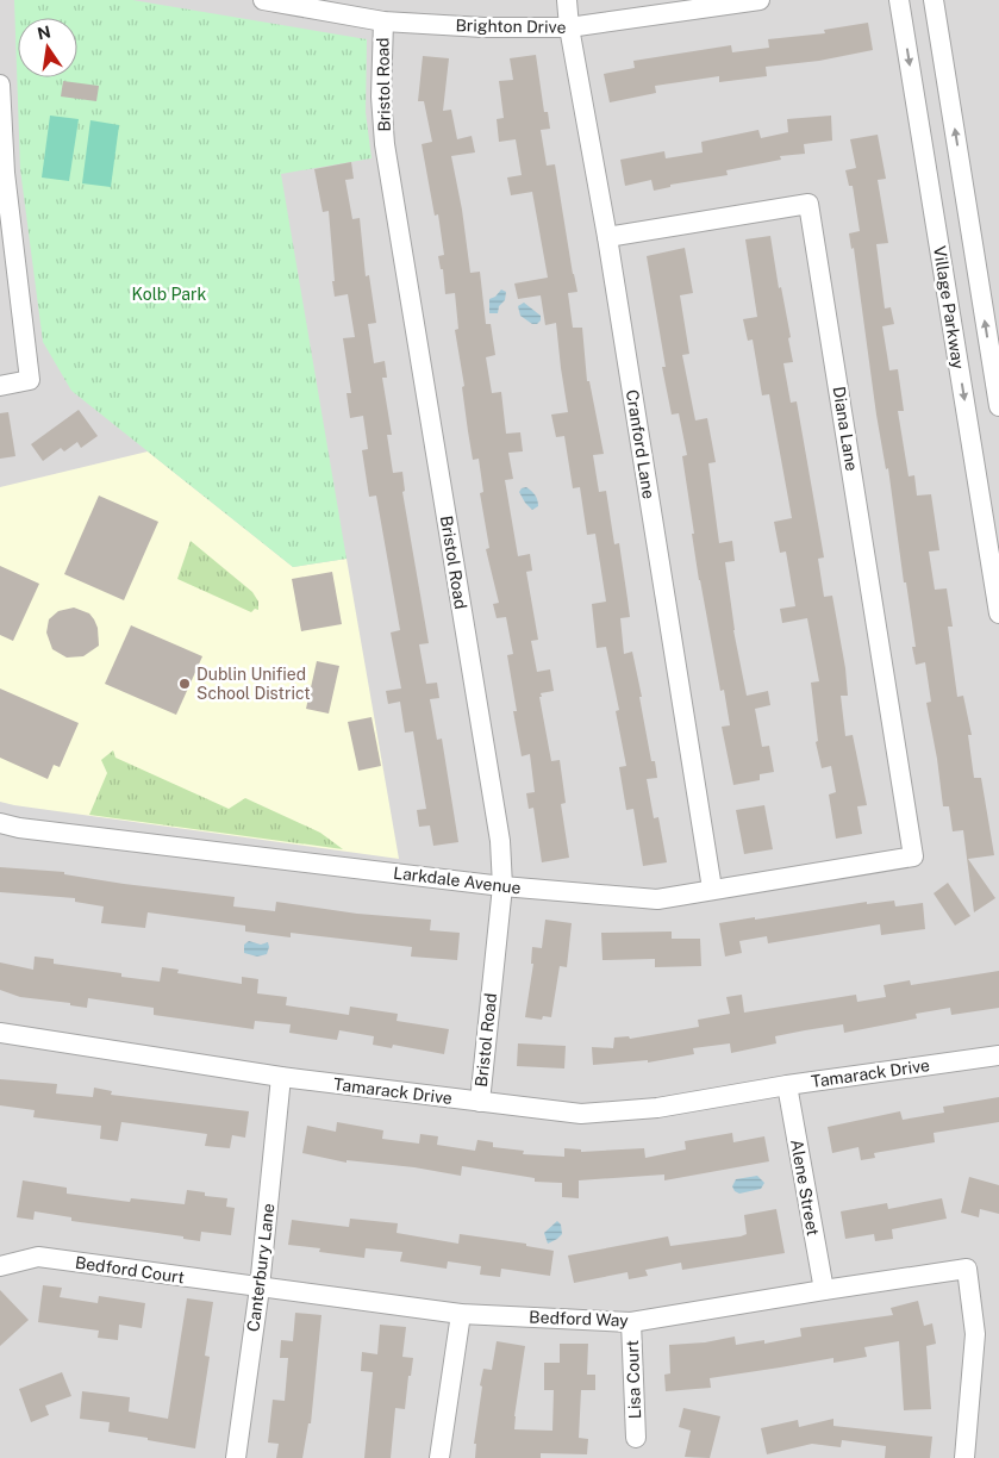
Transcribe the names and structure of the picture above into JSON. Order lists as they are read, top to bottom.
{
  "streets": {
    "street": [
      "Brighton Drive",
      "Bristol Road",
      "Village Parkway",
      "Diana Lane",
      "Cranford Lane",
      "Larkdale Avenue",
      "Tamarack Drive",
      "Alene Street",
      "Canterbury Lane",
      "Bedford Court",
      "Bedford Way",
      "Lisa Court"
    ]
  },
  "crossings": [
    ["Brighton Drive", "Bristol Road"],
    ["Brighton Drive", "Cranford Lane"],
    ["Bristol Road", "Larkdale Avenue"],
    ["Bristol Road", "Tamarack Drive"],
    ["Diana Lane", "Cranford Lane"],
    ["Diana Lane", "Larkdale Avenue"],
    ["Cranford Lane", "Larkdale Avenue"],
    ["Tamarack Drive", "Alene Street"],
    ["Tamarack Drive", "Canterbury Lane"],
    ["Alene Street", "Bedford Way"],
    ["Canterbury Lane", "Bedford Court"],
    ["Canterbury Lane", "Bedford Way"],
    ["Bedford Court", "Bedford Way"],
    ["Bedford Way", "Lisa Court"]
  ],
  "parks": ["Kolb Park"],
  "places": ["Dublin Unified School District"],
  "north": "top"
}
